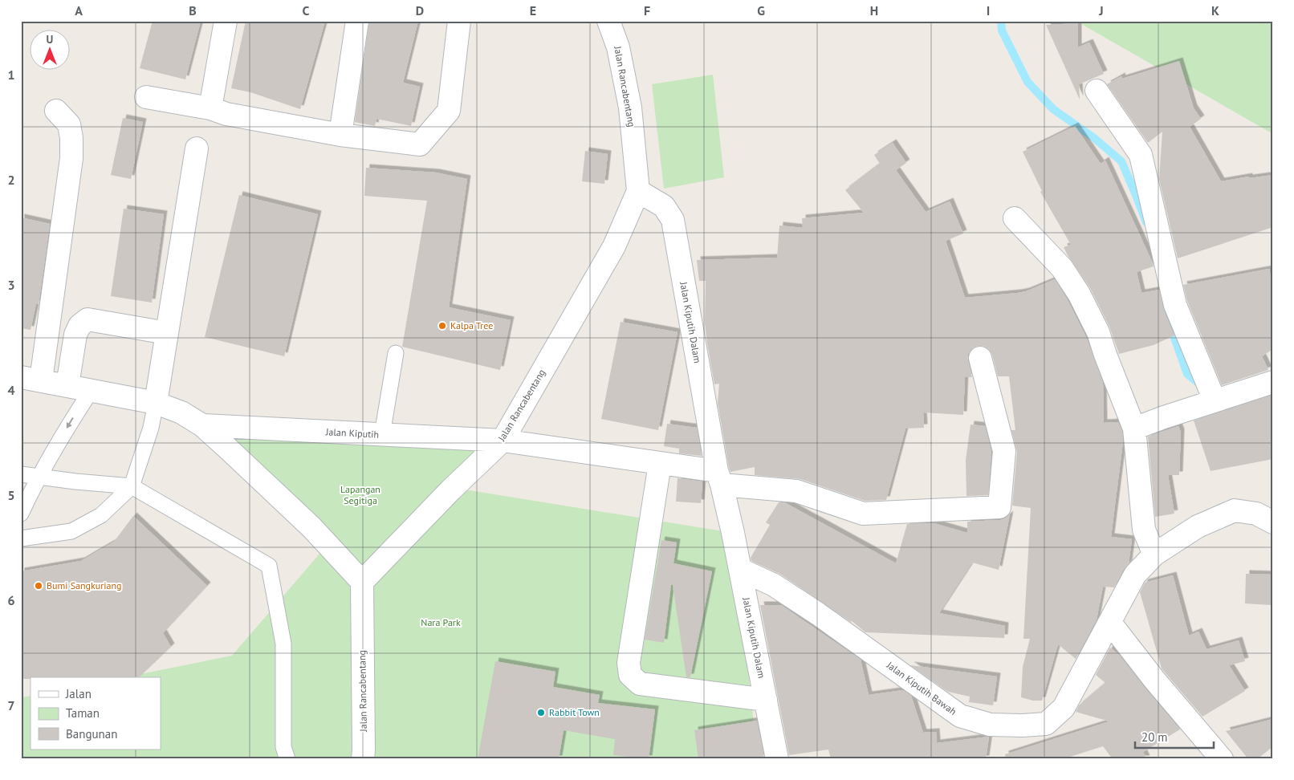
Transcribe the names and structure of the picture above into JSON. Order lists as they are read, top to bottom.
{
  "streets": {
    "street": [
      "Jalan Rancabentang",
      "Jalan Kiputih Dalam",
      "Jalan Kiputih",
      "Jalan Kiputih Bawah"
    ]
  },
  "crossings": [
    ["Jalan Rancabentang", "Jalan Kiputih Dalam"],
    ["Jalan Rancabentang", "Jalan Kiputih"],
    ["Jalan Kiputih Dalam", "Jalan Kiputih Bawah"]
  ],
  "parks": ["Lapangan Segitiga", "Nara Park"],
  "places": ["Kalpa Tree", "Bumi Sangkuriang", "Rabbit Town"],
  "legend": ["Jalan", "Taman", "Bangunan"],
  "scale_bar": "20 m",
  "north": "top",
  "grid": {
    "columns": [
      "A",
      "B",
      "C",
      "D",
      "E",
      "F",
      "G",
      "H",
      "I",
      "J",
      "K"
    ],
    "rows": [
      "1",
      "2",
      "3",
      "4",
      "5",
      "6",
      "7"
    ]
  }
}
